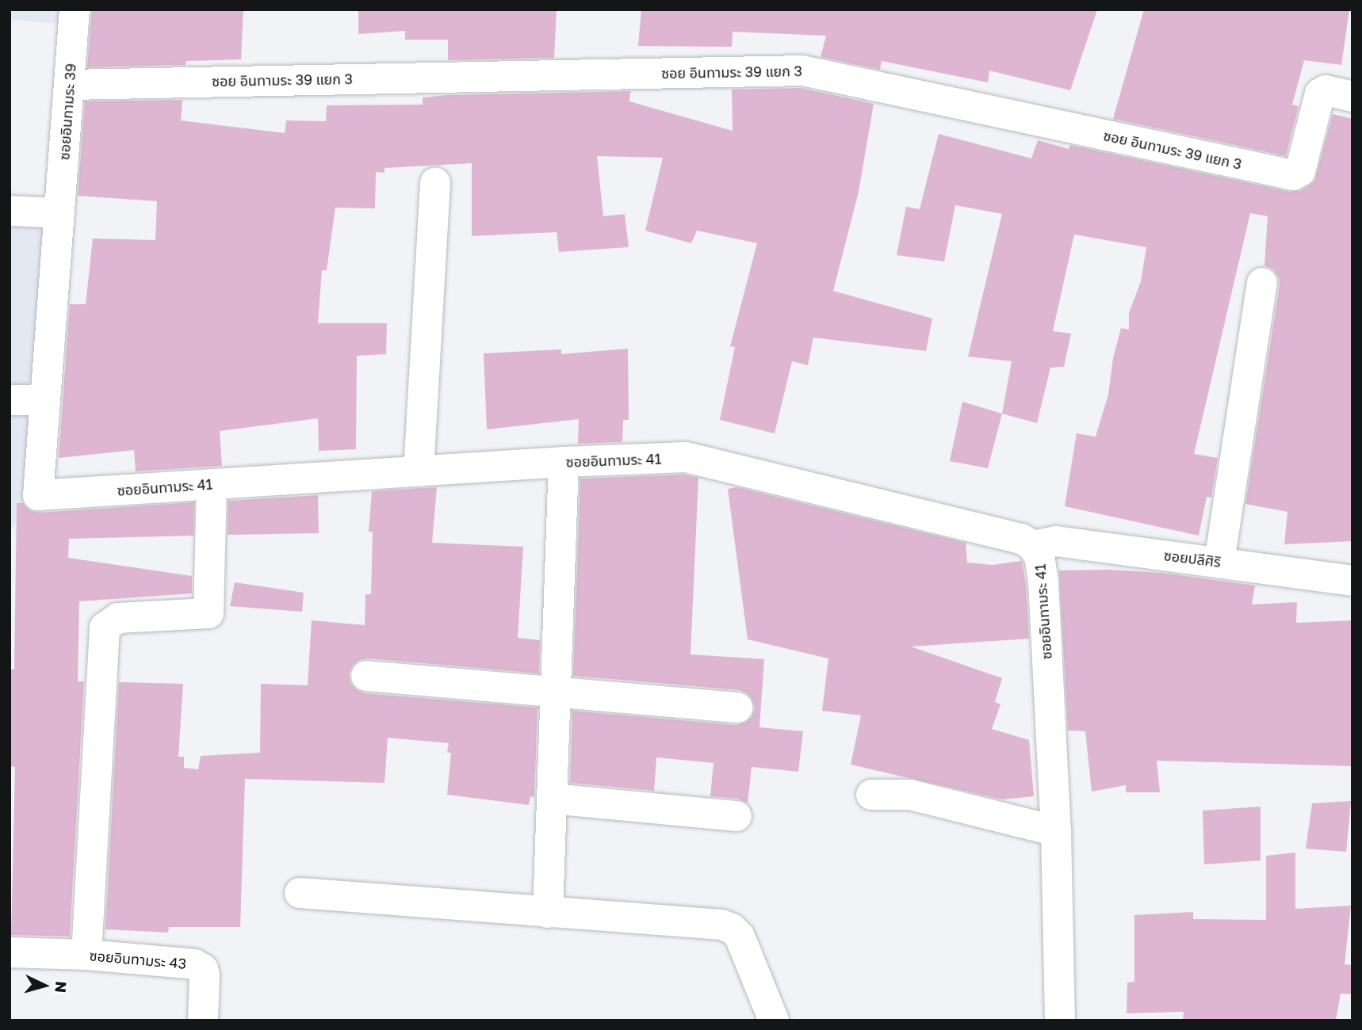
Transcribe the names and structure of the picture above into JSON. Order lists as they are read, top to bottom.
{
  "streets": {
    "street": [
      "ซอย อินทามระ 39 แยก 3",
      "ซอยอินทามระ 39",
      "ซอยอินทามระ 41",
      "ซอยปลีศิริ",
      "ซอยอินทามระ 43"
    ]
  },
  "crossings": [
    ["ซอย อินทามระ 39 แยก 3", "ซอยอินทามระ 39"],
    ["ซอยอินทามระ 39", "ซอยอินทามระ 41"],
    ["ซอยอินทามระ 41", "ซอยปลีศิริ"]
  ],
  "north": "right"
}
